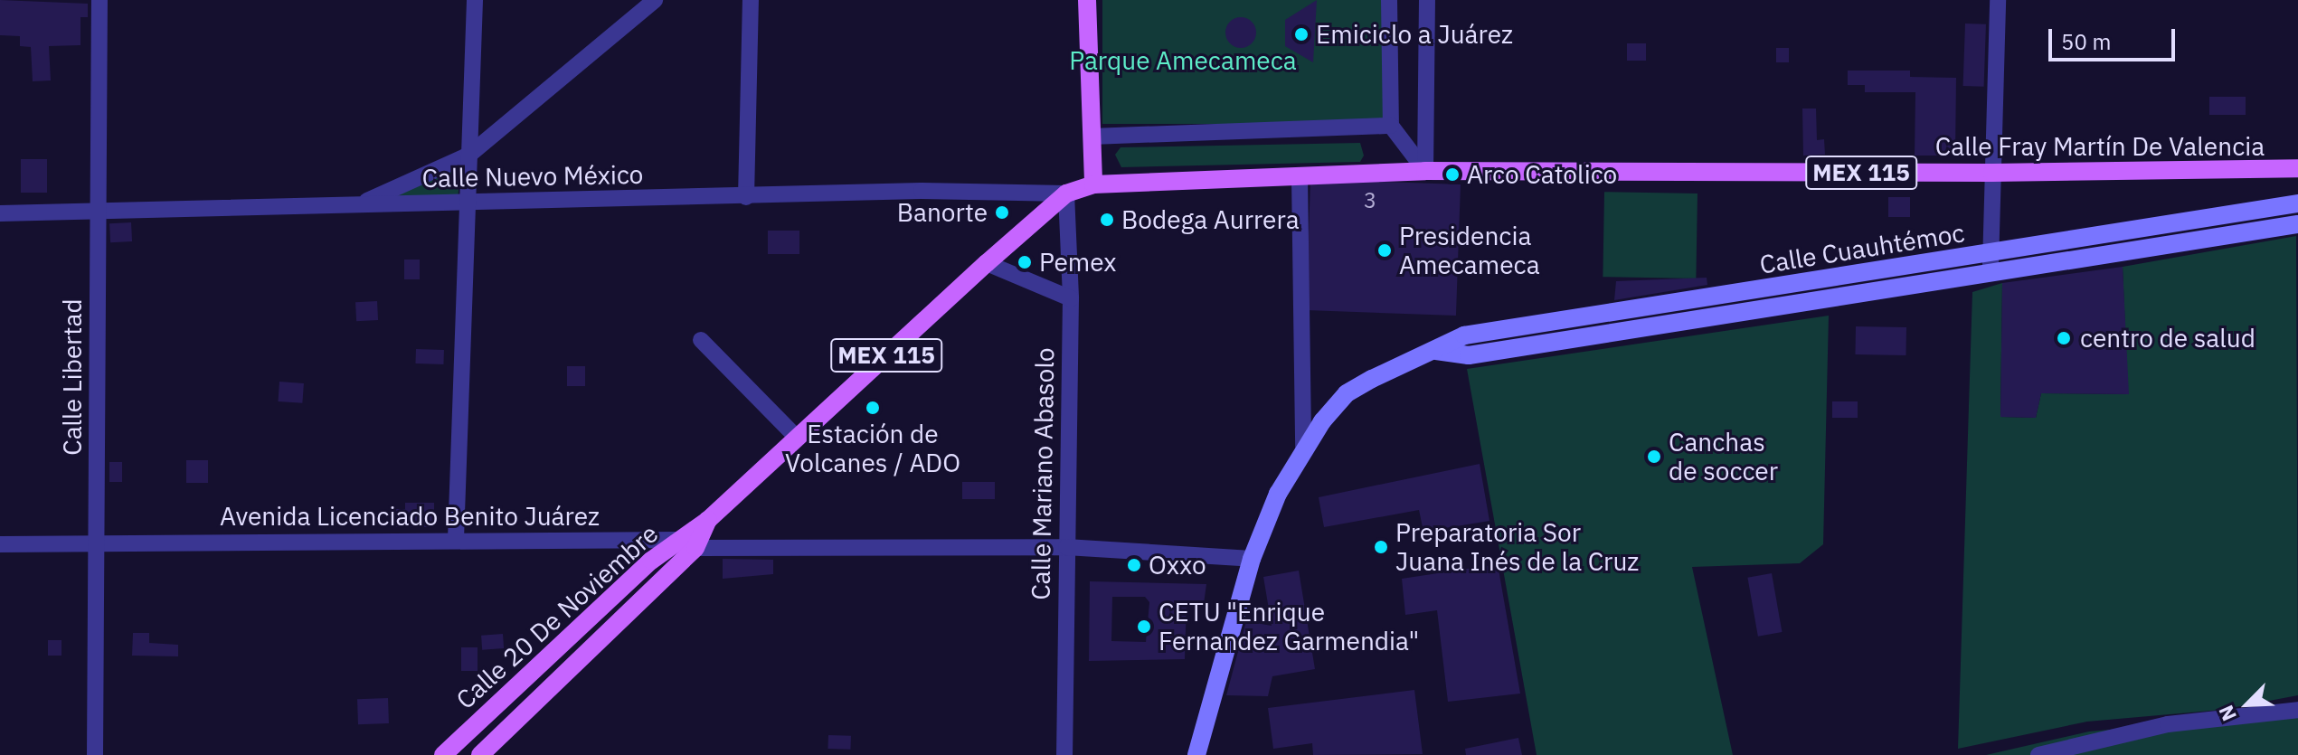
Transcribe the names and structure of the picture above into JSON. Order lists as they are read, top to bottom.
{
  "streets": {
    "main road": [
      "Calle Fray Martín De Valencia",
      "MEX 115",
      "Calle Cuauhtémoc",
      "Calle 20 De Noviembre"
    ],
    "street": [
      "Calle Nuevo México",
      "Calle Libertad",
      "Calle Mariano Abasolo",
      "Avenida Licenciado Benito Juárez"
    ]
  },
  "crossings": [
    ["Calle Fray Martín De Valencia", "MEX 115"],
    ["MEX 115", "Calle 20 De Noviembre"],
    ["Calle Nuevo México", "Calle Libertad"],
    ["Calle Nuevo México", "Calle Mariano Abasolo"],
    ["Calle Nuevo México", "Calle 20 De Noviembre"],
    ["Calle Cuauhtémoc", "Avenida Licenciado Benito Juárez"],
    ["Calle Libertad", "Avenida Licenciado Benito Juárez"],
    ["Calle Mariano Abasolo", "Avenida Licenciado Benito Juárez"],
    ["Calle Mariano Abasolo", "Calle 20 De Noviembre"],
    ["Avenida Licenciado Benito Juárez", "Calle 20 De Noviembre"]
  ],
  "parks": ["Parque Amecameca"],
  "places": [
    "Emiciclo a Juárez",
    "Arco Catolico",
    "Banorte",
    "Bodega Aurrera",
    "Presidencia Amecameca",
    "Pemex",
    "centro de salud",
    "Estación de Volcanes / ADO",
    "Canchas de soccer",
    "Preparatoria Sor Juana Inés de la Cruz",
    "Oxxo",
    "CETU \"Enrique Fernandez Garmendia\""
  ],
  "house_numbers": ["3"],
  "scale_bar": "50 m",
  "north": "bottom left"
}
